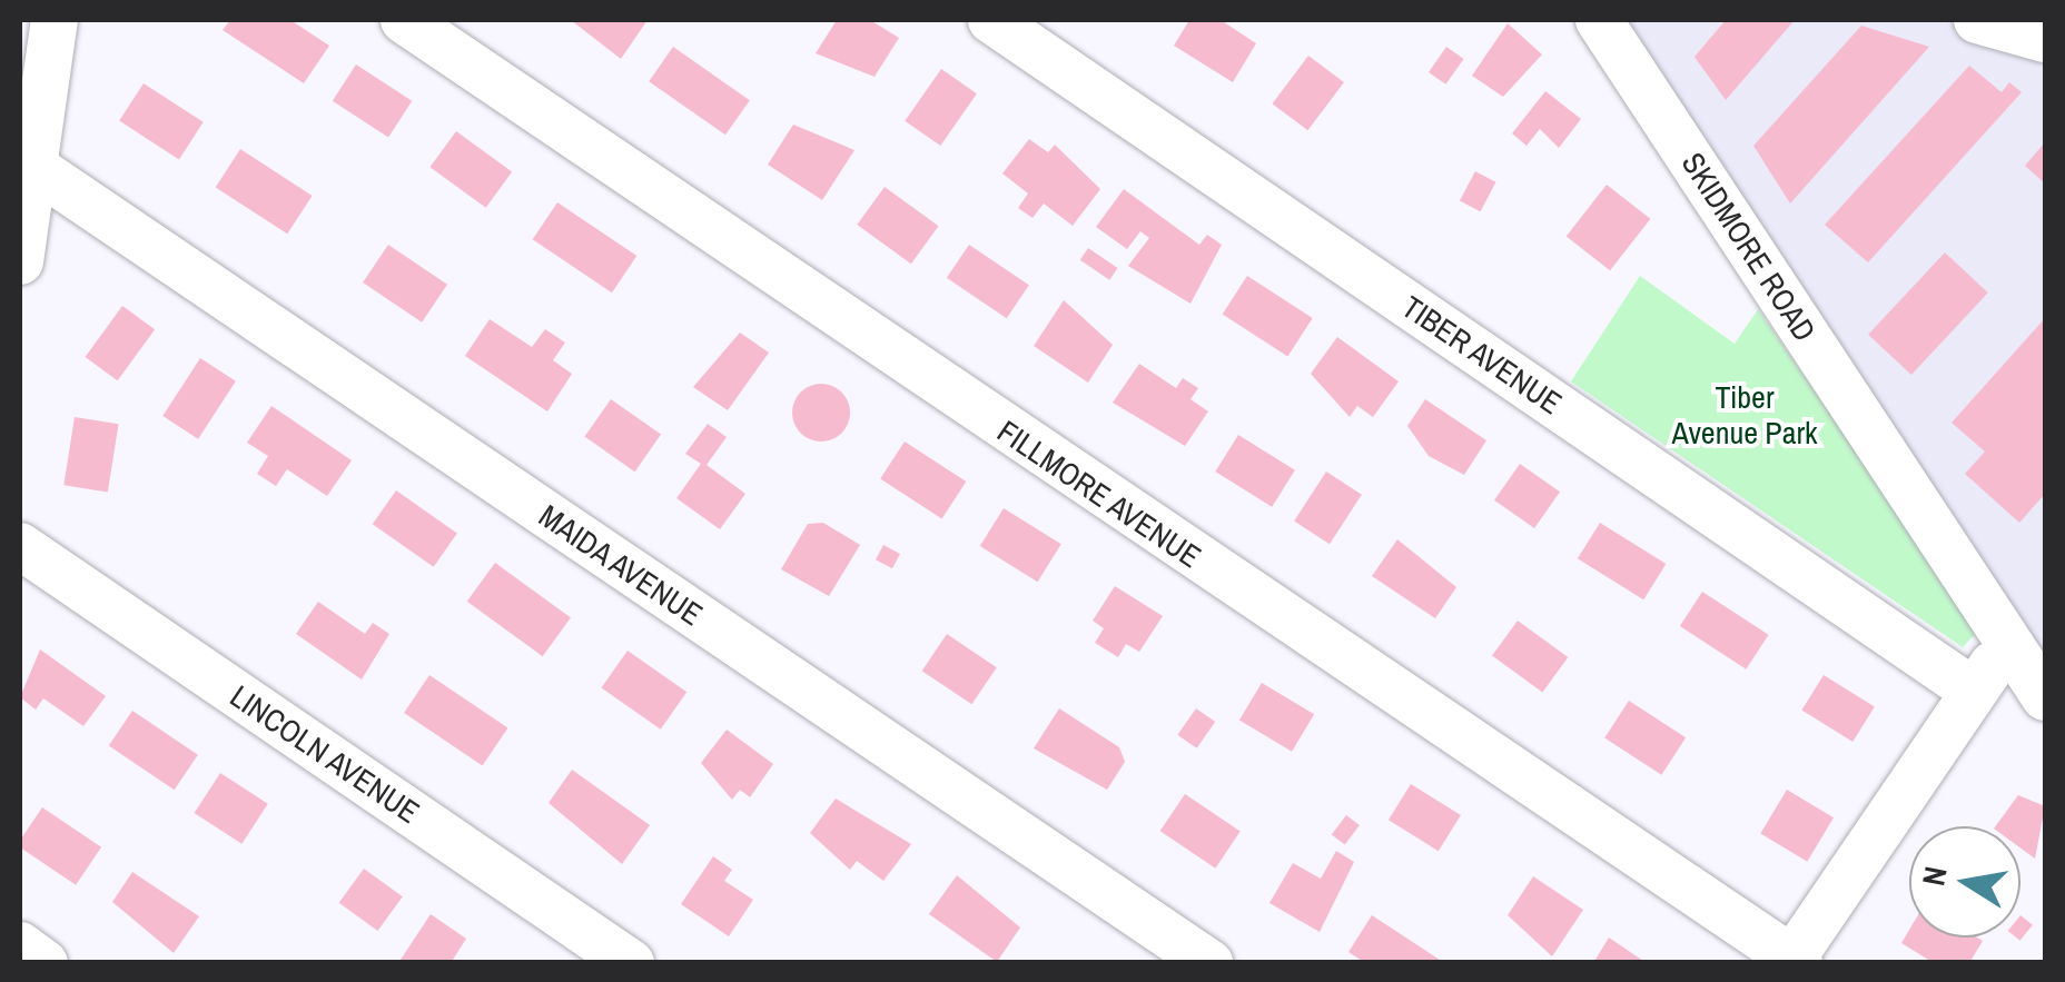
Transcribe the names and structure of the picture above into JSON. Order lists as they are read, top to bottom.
{
  "streets": {
    "street": [
      "SKIDMORE ROAD",
      "TIBER AVENUE",
      "FILLMORE AVENUE",
      "MAIDA AVENUE",
      "LINCOLN AVENUE"
    ]
  },
  "parks": ["Tiber Avenue Park"],
  "north": "left"
}
